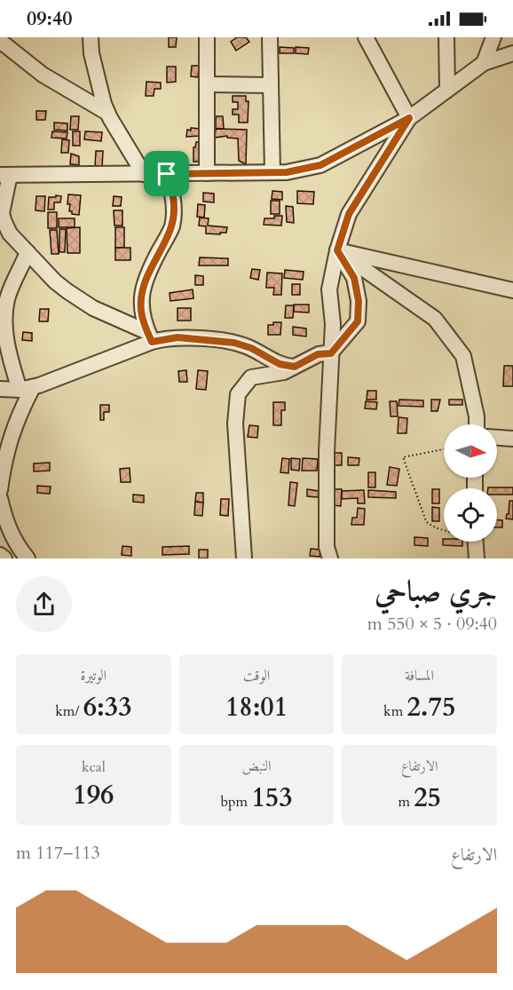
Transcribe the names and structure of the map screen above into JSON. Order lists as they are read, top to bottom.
{
  "north": "right",
  "page": {
    "status": "09:40",
    "heading": ["جري صباحي", "09:40 · 5 × 550 m"],
    "stats": [
      ["المسافة", "2.75 km"],
      ["الوقت", "18:01"],
      ["الوتيرة", "6:33 /km"],
      ["الارتفاع", "25 m"],
      ["النبض", "153 bpm"],
      ["kcal", "196"]
    ],
    "chart": ["الارتفاع", "113–117 m"]
  }
}
